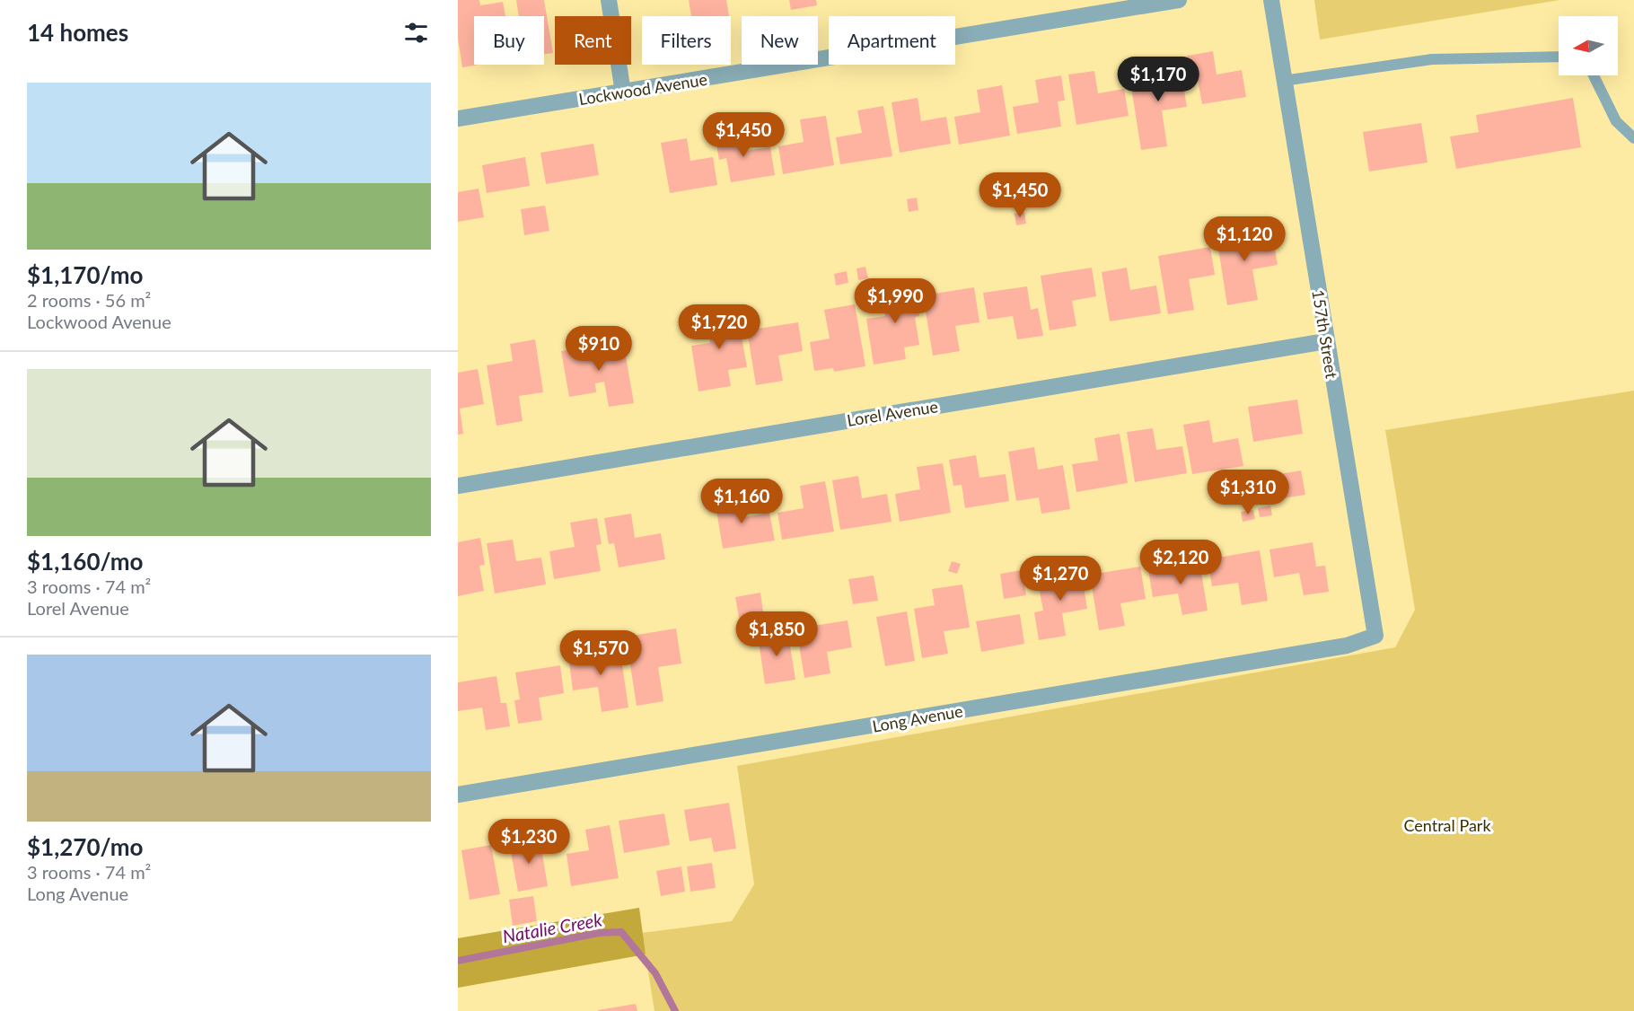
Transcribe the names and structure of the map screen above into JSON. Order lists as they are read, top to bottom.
{
  "streets": {
    "street": [
      "Lockwood Avenue",
      "157th Street",
      "Lorel Avenue",
      "Long Avenue"
    ]
  },
  "crossings": [
    ["157th Street", "Lorel Avenue"],
    ["157th Street", "Long Avenue"]
  ],
  "water": ["Natalie Creek"],
  "parks": ["Central Park"],
  "north": "left",
  "page": {
    "heading": "14 homes",
    "chip": [
      "Buy",
      "Rent",
      "Filters",
      "New",
      "Apartment"
    ],
    "price": [
      "$1,170",
      "$1,450",
      "$1,450",
      "$1,120",
      "$1,990",
      "$1,720",
      "$910",
      "$1,310",
      "$1,160",
      "$2,120",
      "$1,270",
      "$1,850",
      "$1,570",
      "$1,230"
    ],
    "list": [
      {
        "name": "$1,170/mo",
        "note": "2 rooms · 56 m² · Lockwood Avenue"
      },
      {
        "name": "$1,160/mo",
        "note": "3 rooms · 74 m² · Lorel Avenue"
      },
      {
        "name": "$1,270/mo",
        "note": "3 rooms · 74 m² · Long Avenue"
      }
    ]
  }
}
